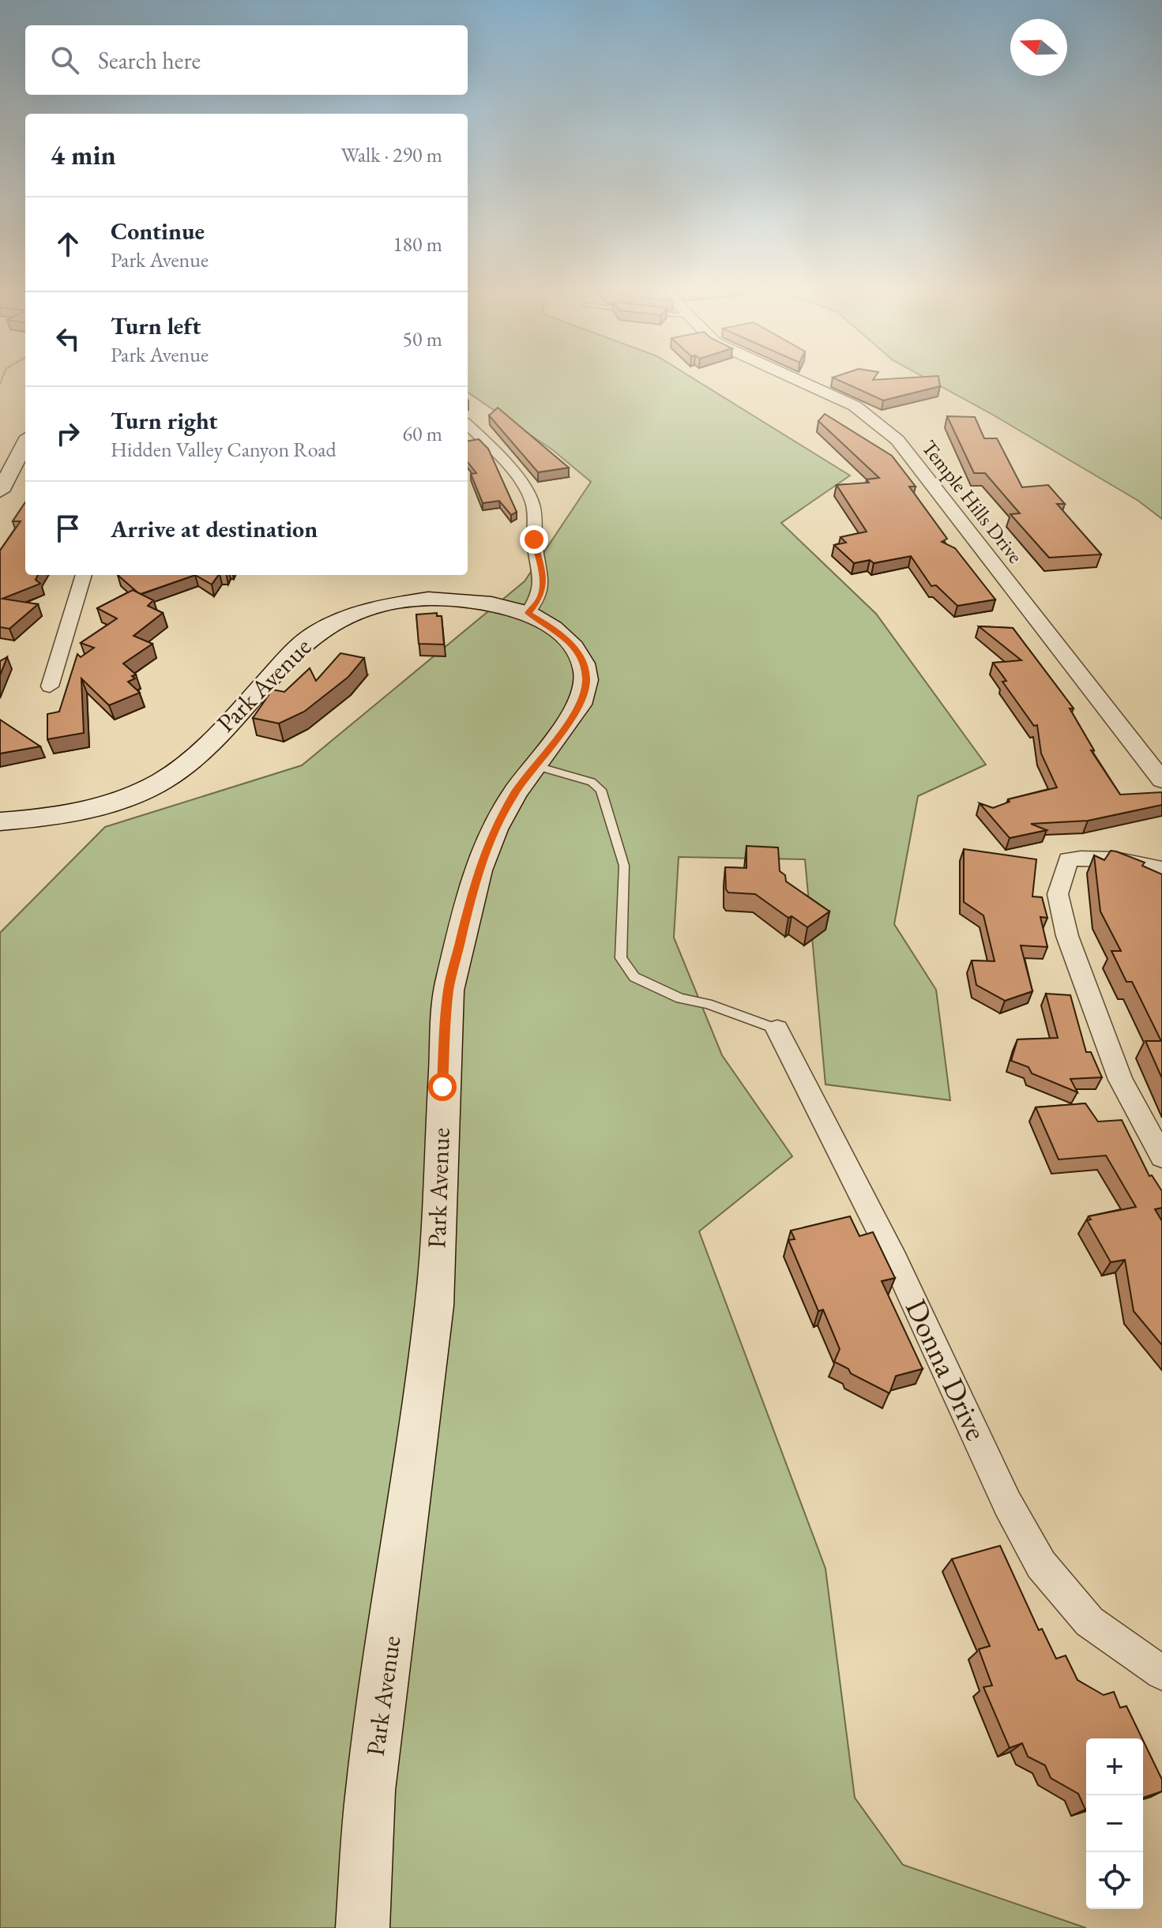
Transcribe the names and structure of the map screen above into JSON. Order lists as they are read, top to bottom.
{
  "streets": {
    "main road": ["Park Avenue"],
    "street": ["Temple Hills Drive", "Donna Drive"]
  },
  "north": "left",
  "page": {
    "search": "Search here",
    "heading": ["4 min", "Walk · 290 m"],
    "list": [
      ["Continue", "Park Avenue", "180 m"],
      ["Turn left", "Park Avenue", "50 m"],
      ["Turn right", "Hidden Valley Canyon Road", "60 m"],
      "Arrive at destination"
    ],
    "map_buttons": ["+", "−"]
  }
}
